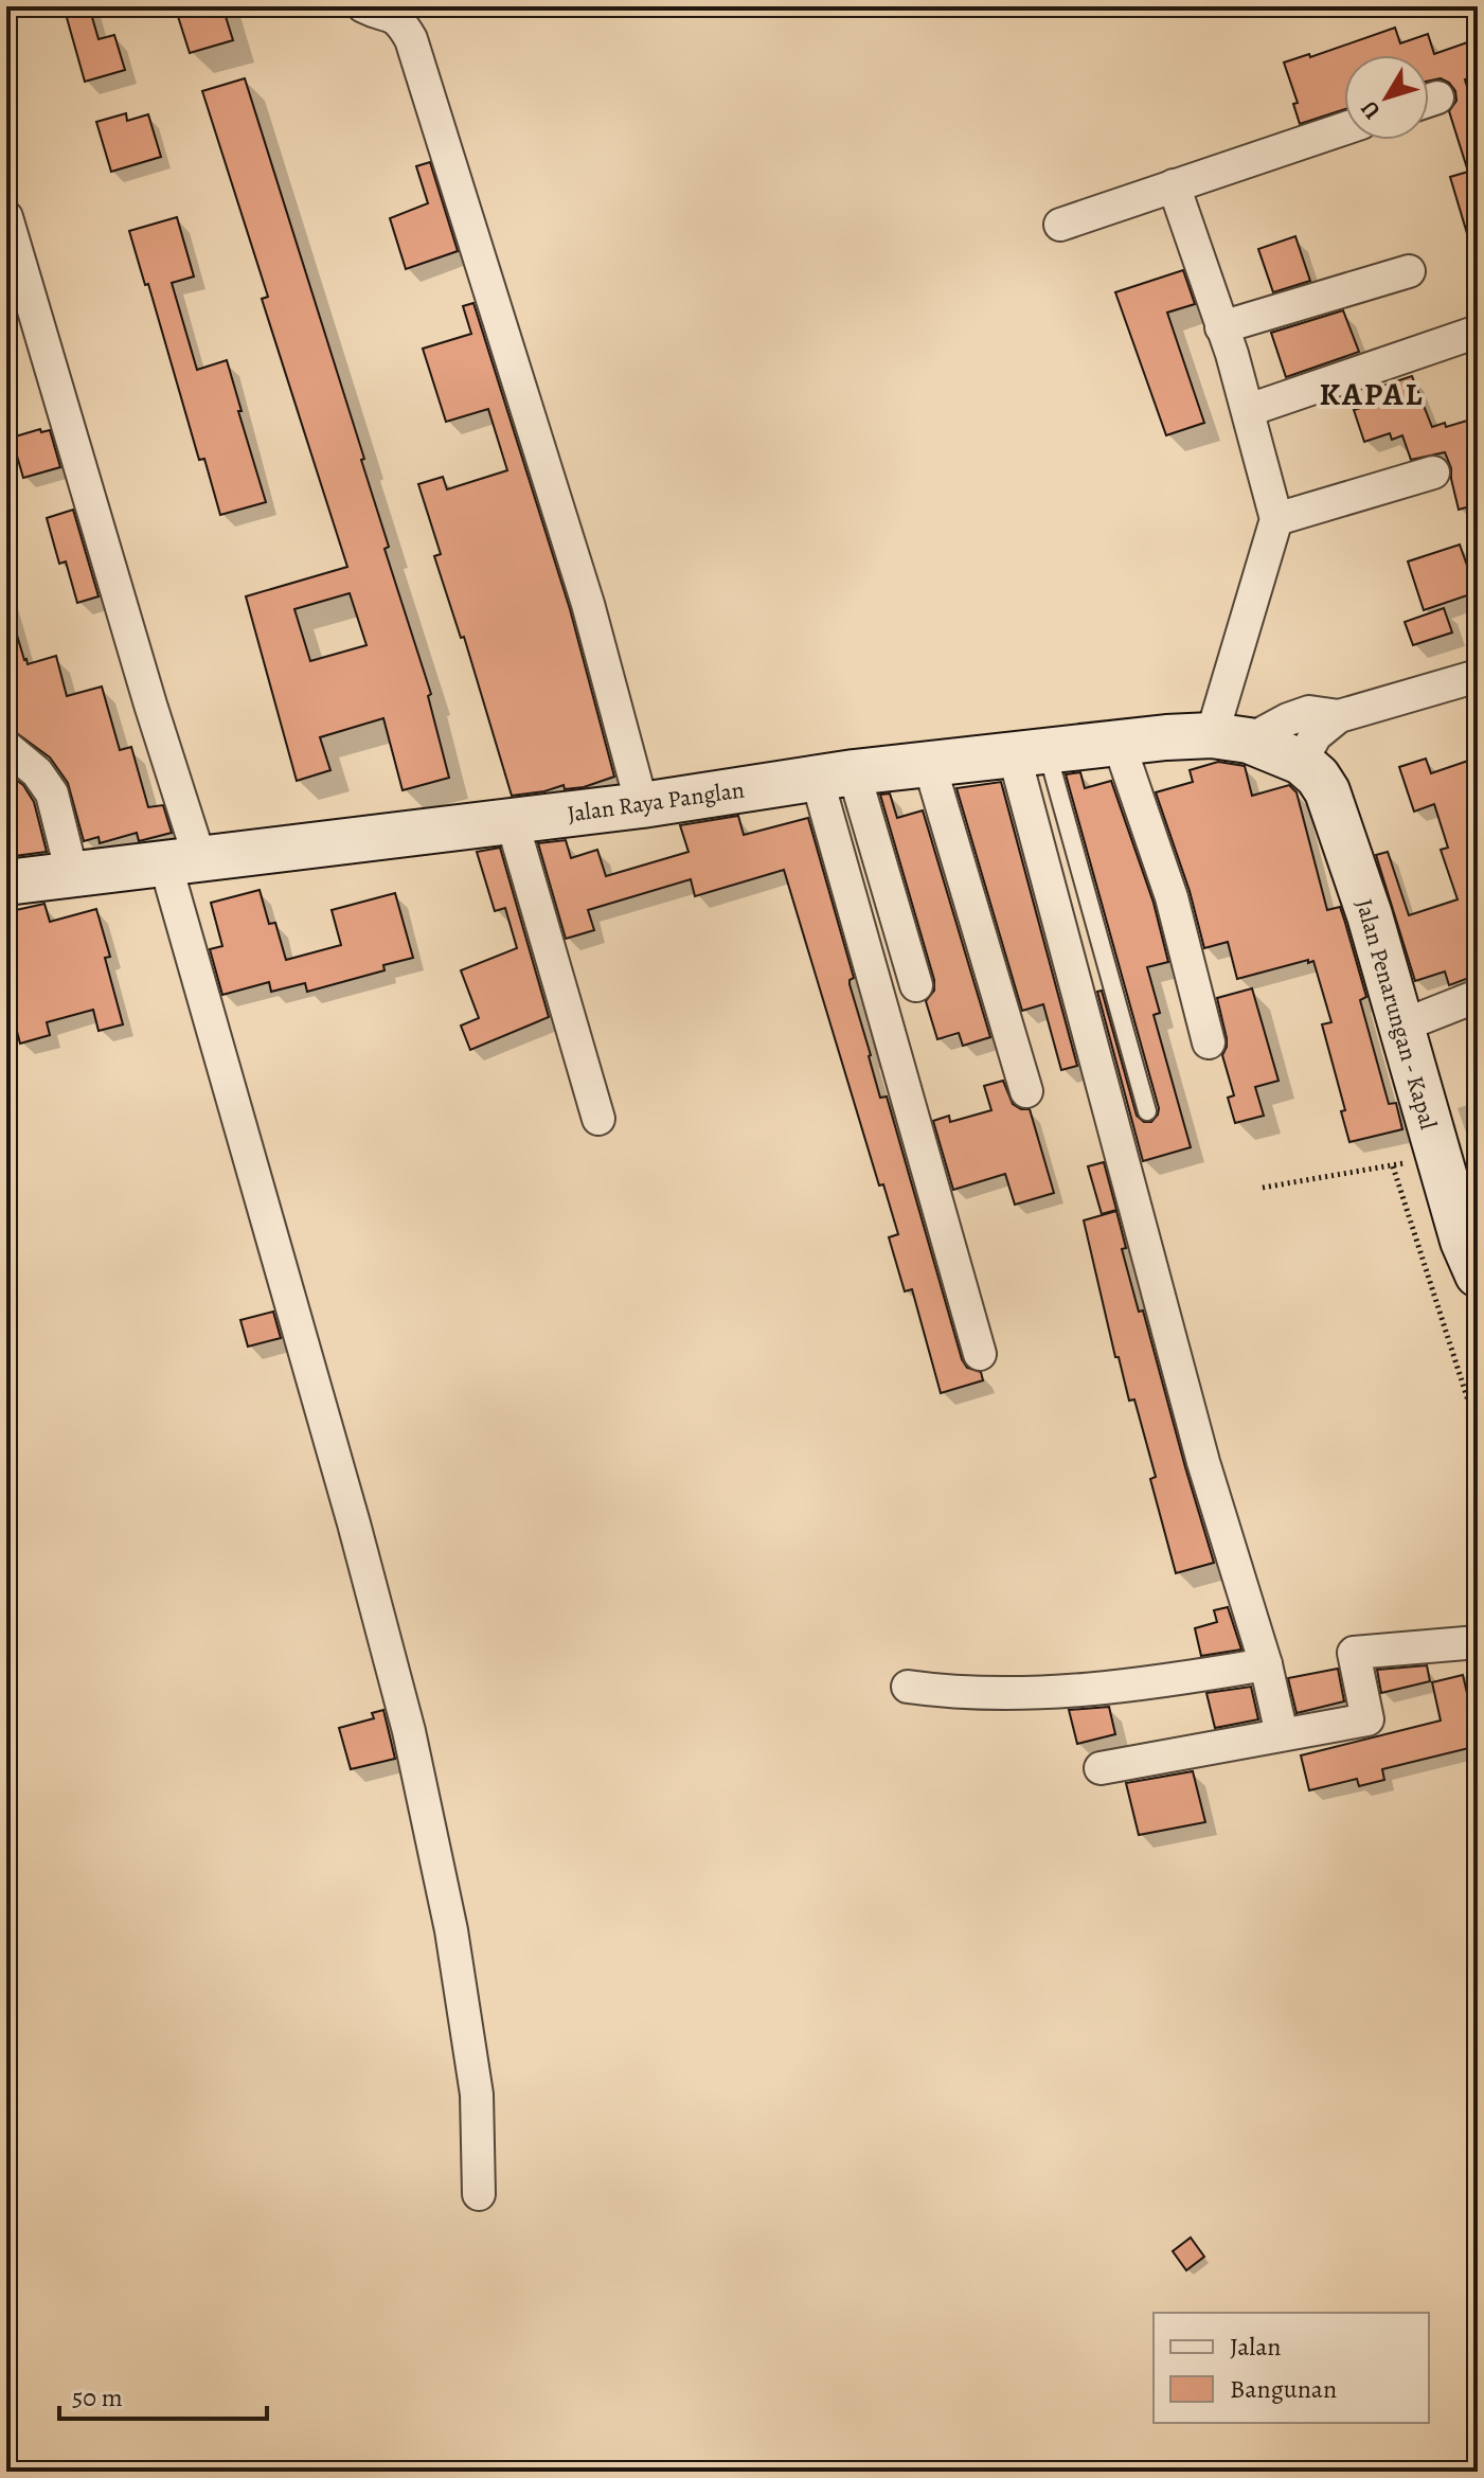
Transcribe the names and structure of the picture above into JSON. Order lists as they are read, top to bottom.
{
  "streets": {
    "street": ["Jalan Raya Panglan", "Jalan Penarungan - Kapal"]
  },
  "crossings": [
    ["Jalan Raya Panglan", "Jalan Penarungan - Kapal"]
  ],
  "districts": ["KAPAL"],
  "legend": ["Jalan", "Bangunan"],
  "scale_bar": "50 m",
  "north": "bottom left"
}
